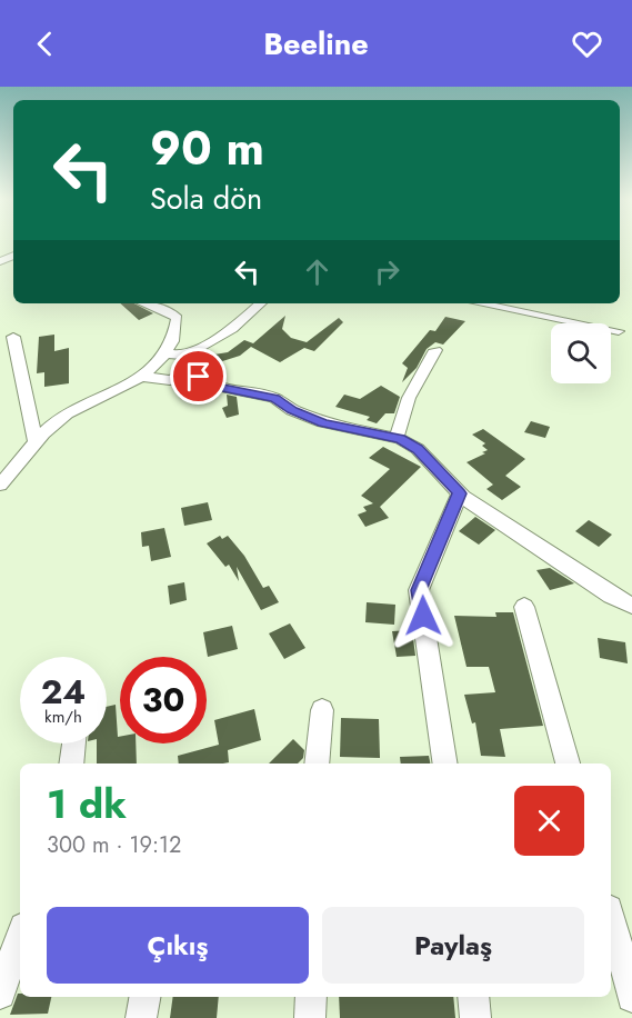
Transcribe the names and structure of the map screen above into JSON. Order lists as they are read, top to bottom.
{
  "page": {
    "header": "Beeline",
    "turn": ["90 m", "Sola dön"],
    "speed": "24 km/h",
    "limit": "30",
    "heading": ["1 dk", "300 m · 19:12"],
    "buttons": ["Çıkış", "Paylaş"]
  }
}
